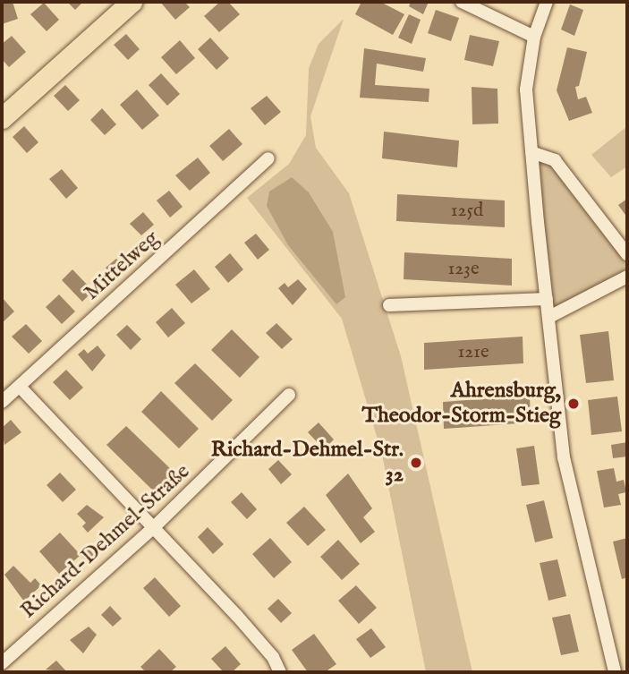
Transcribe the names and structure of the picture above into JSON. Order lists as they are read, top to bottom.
{
  "streets": {
    "street": ["Mittelweg", "Richard-Dehmel-Straße"]
  },
  "places": ["Ahrensburg, Theodor-Storm-Stieg", "Richard-Dehmel-Str. 32"],
  "house_numbers": ["125d", "123e", "121e"]
}
